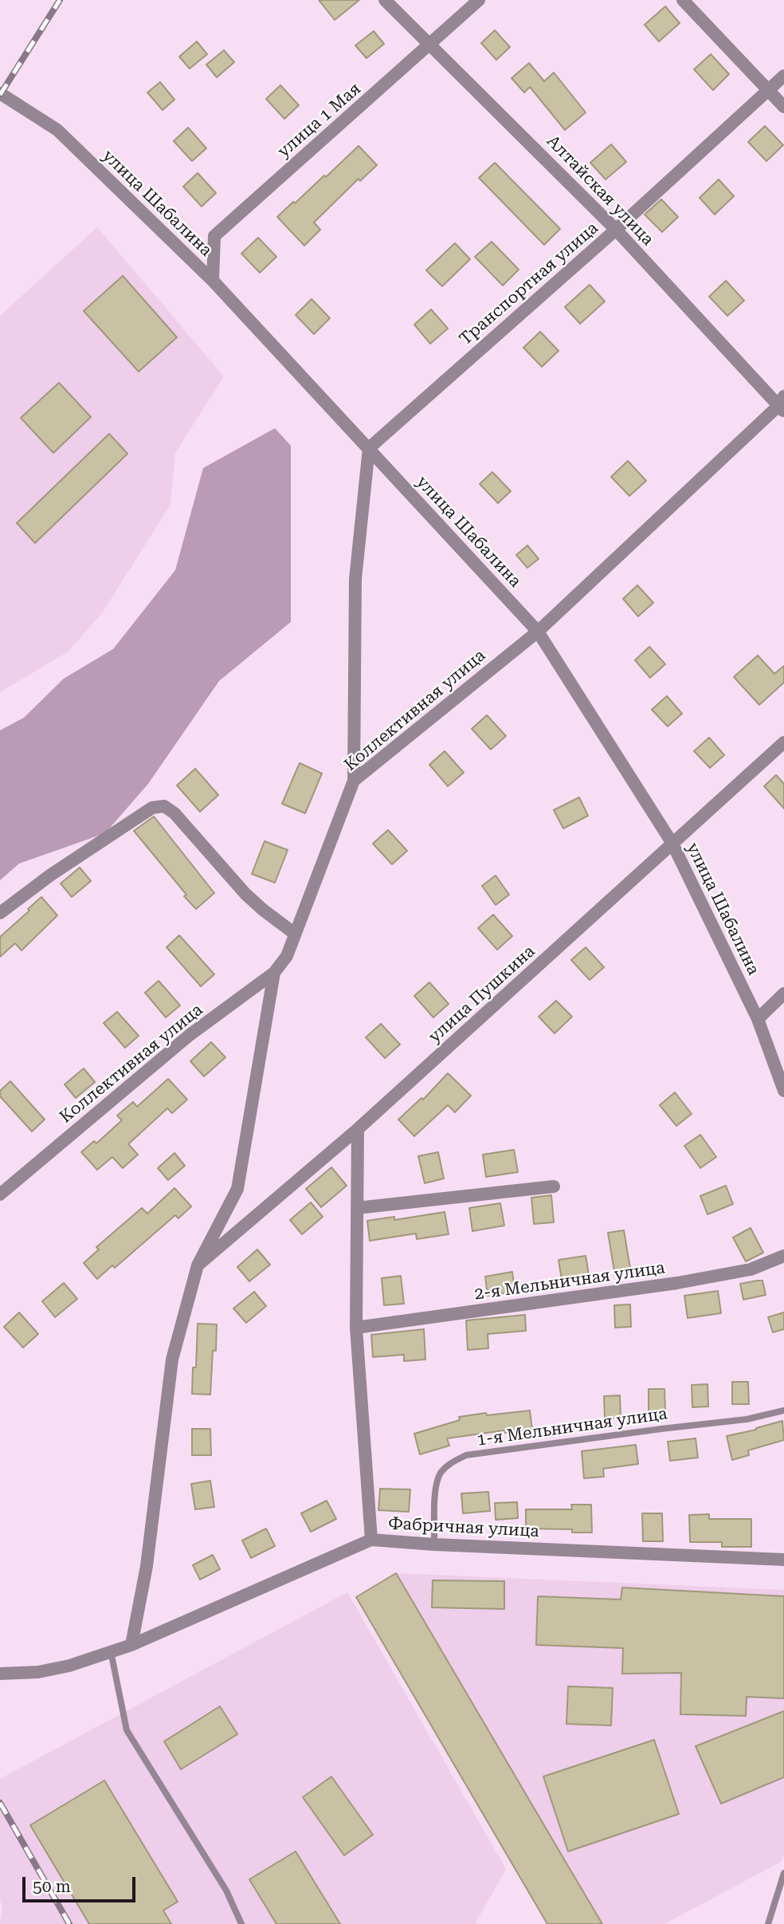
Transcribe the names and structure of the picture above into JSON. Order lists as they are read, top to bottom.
{
  "streets": {
    "street": [
      "улица 1 Мая",
      "Алтайская улица",
      "улица Шабалина",
      "Транспортная улица",
      "Коллективная улица",
      "улица Пушкина",
      "2-я Мельничная улица",
      "Фабричная улица"
    ],
    "lane": ["1-я Мельничная улица"]
  },
  "crossings": [
    ["улица 1 Мая", "Алтайская улица"],
    ["улица 1 Мая", "улица Шабалина"],
    ["Алтайская улица", "Транспортная улица"],
    ["Алтайская улица", "Коллективная улица"],
    ["улица Шабалина", "Транспортная улица"],
    ["улица Шабалина", "Коллективная улица"],
    ["улица Шабалина", "улица Пушкина"],
    ["1-я Мельничная улица", "Фабричная улица"]
  ],
  "scale_bar": "50 m"
}
